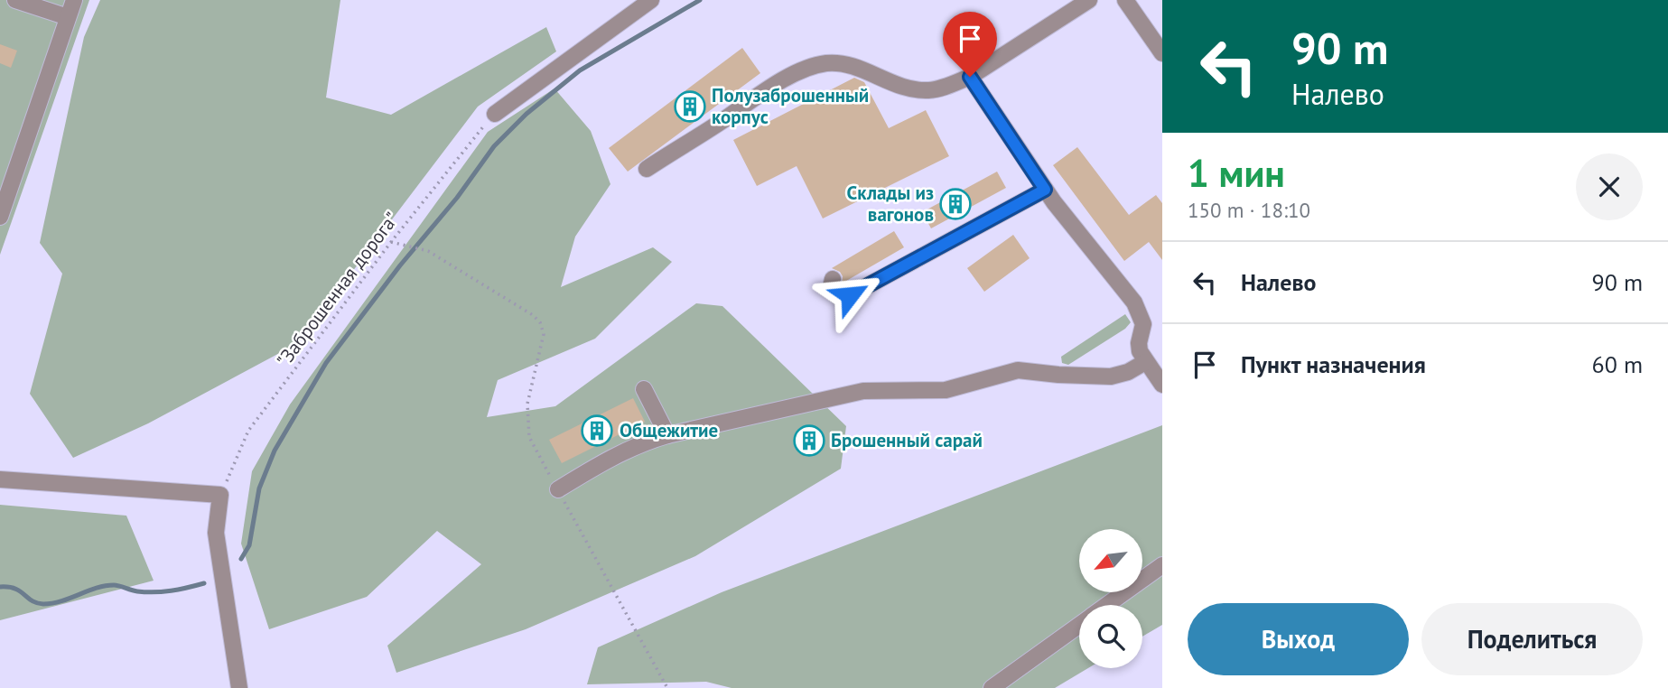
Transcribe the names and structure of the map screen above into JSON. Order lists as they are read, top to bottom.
{
  "streets": {
    "path": ["\"Заброшенная дорога\""]
  },
  "places": {
    "building": [
      "Полузаброшенный корпус",
      "Склады из вагонов",
      "Общежитие",
      "Брошенный сарай"
    ]
  },
  "north": "bottom left",
  "page": {
    "turn": ["90 m", "Налево"],
    "heading": ["1 мин", "150 m · 18:10"],
    "list": [
      {
        "name": "Налево",
        "value": "90 m"
      },
      {
        "name": "Пункт назначения",
        "value": "60 m"
      }
    ],
    "buttons": ["Выход", "Поделиться"]
  }
}
